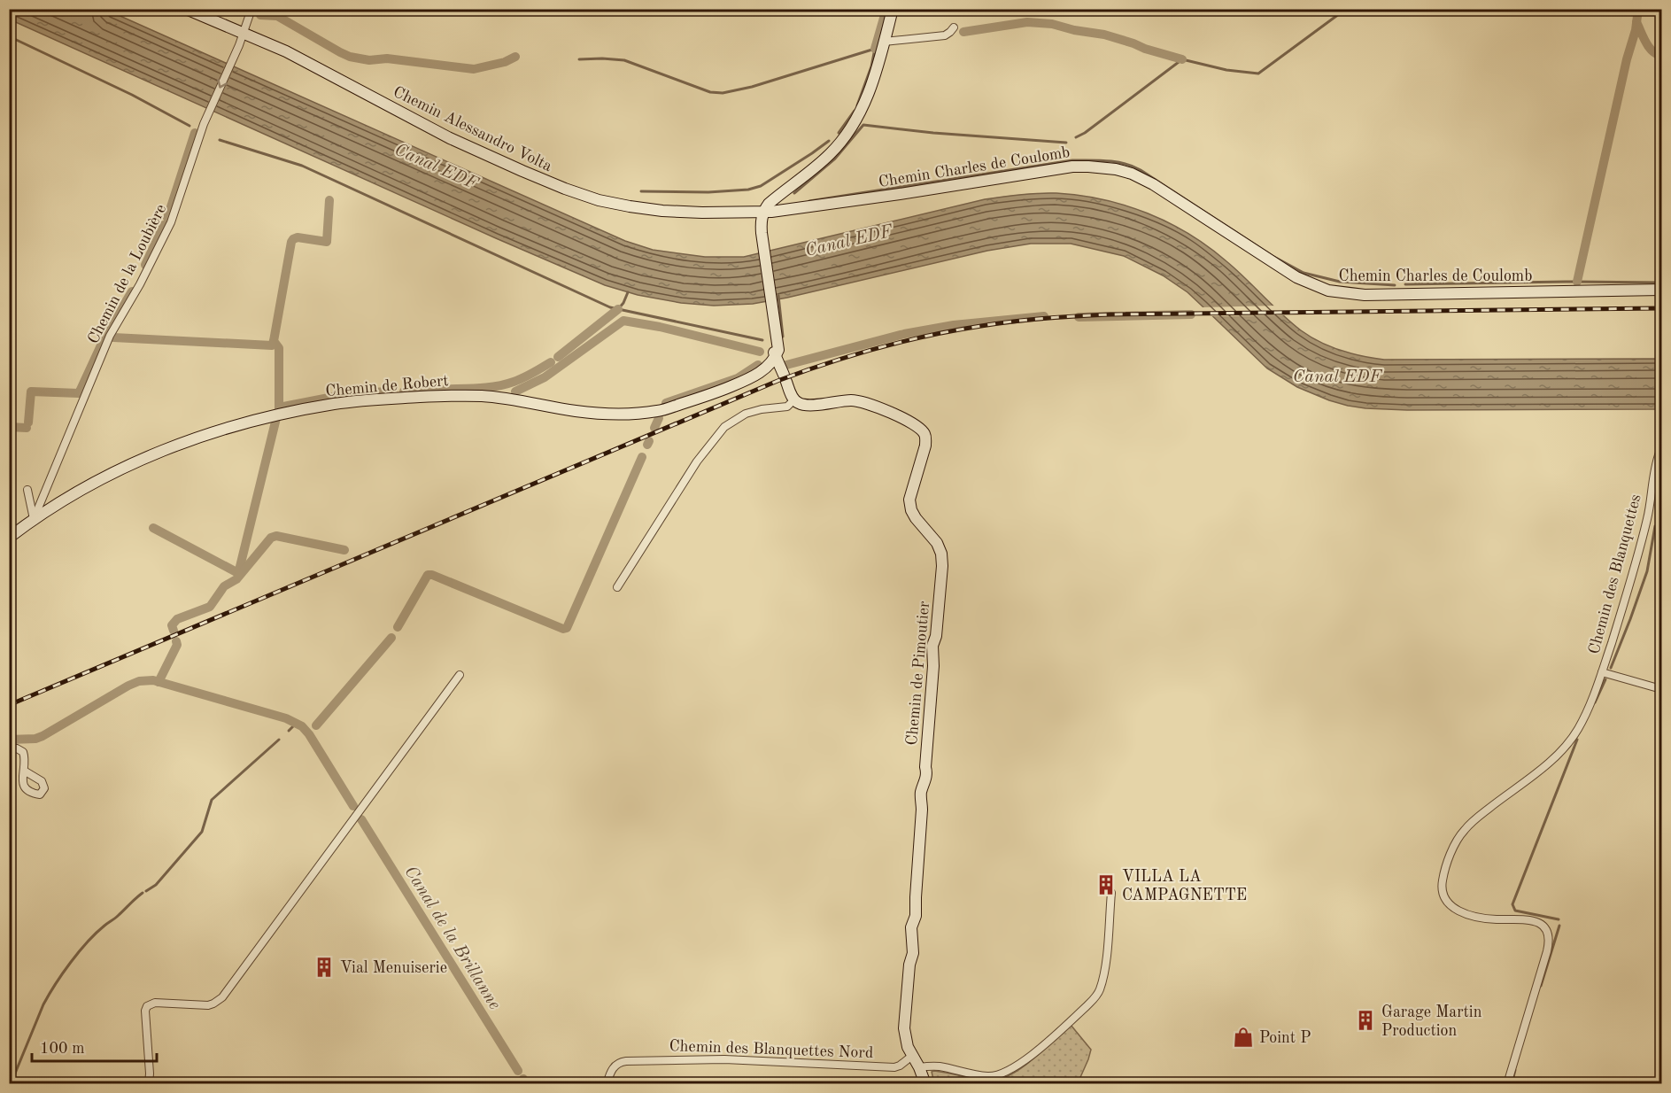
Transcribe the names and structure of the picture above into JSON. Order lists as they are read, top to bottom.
{
  "streets": {
    "street": [
      "Chemin Alessandro Volta",
      "Chemin Charles de Coulomb",
      "Chemin de la Loubière",
      "Chemin de Robert",
      "Chemin des Blanquettes",
      "Chemin de Pimoutier",
      "Chemin des Blanquettes Nord"
    ]
  },
  "crossings": [
    ["Chemin Alessandro Volta", "Chemin Charles de Coulomb"],
    ["Chemin Alessandro Volta", "Chemin de la Loubière"],
    ["Chemin de la Loubière", "Chemin de Robert"],
    ["Chemin de Pimoutier", "Chemin des Blanquettes Nord"]
  ],
  "one_way": ["Chemin de la Loubière"],
  "water": ["Canal EDF", "Canal de la Brillanne"],
  "places": {
    "building": ["VILLA LA CAMPAGNETTE", "Vial Menuiserie", "Garage Martin Production"],
    "shop": ["Point P"]
  },
  "scale_bar": "100 m"
}
